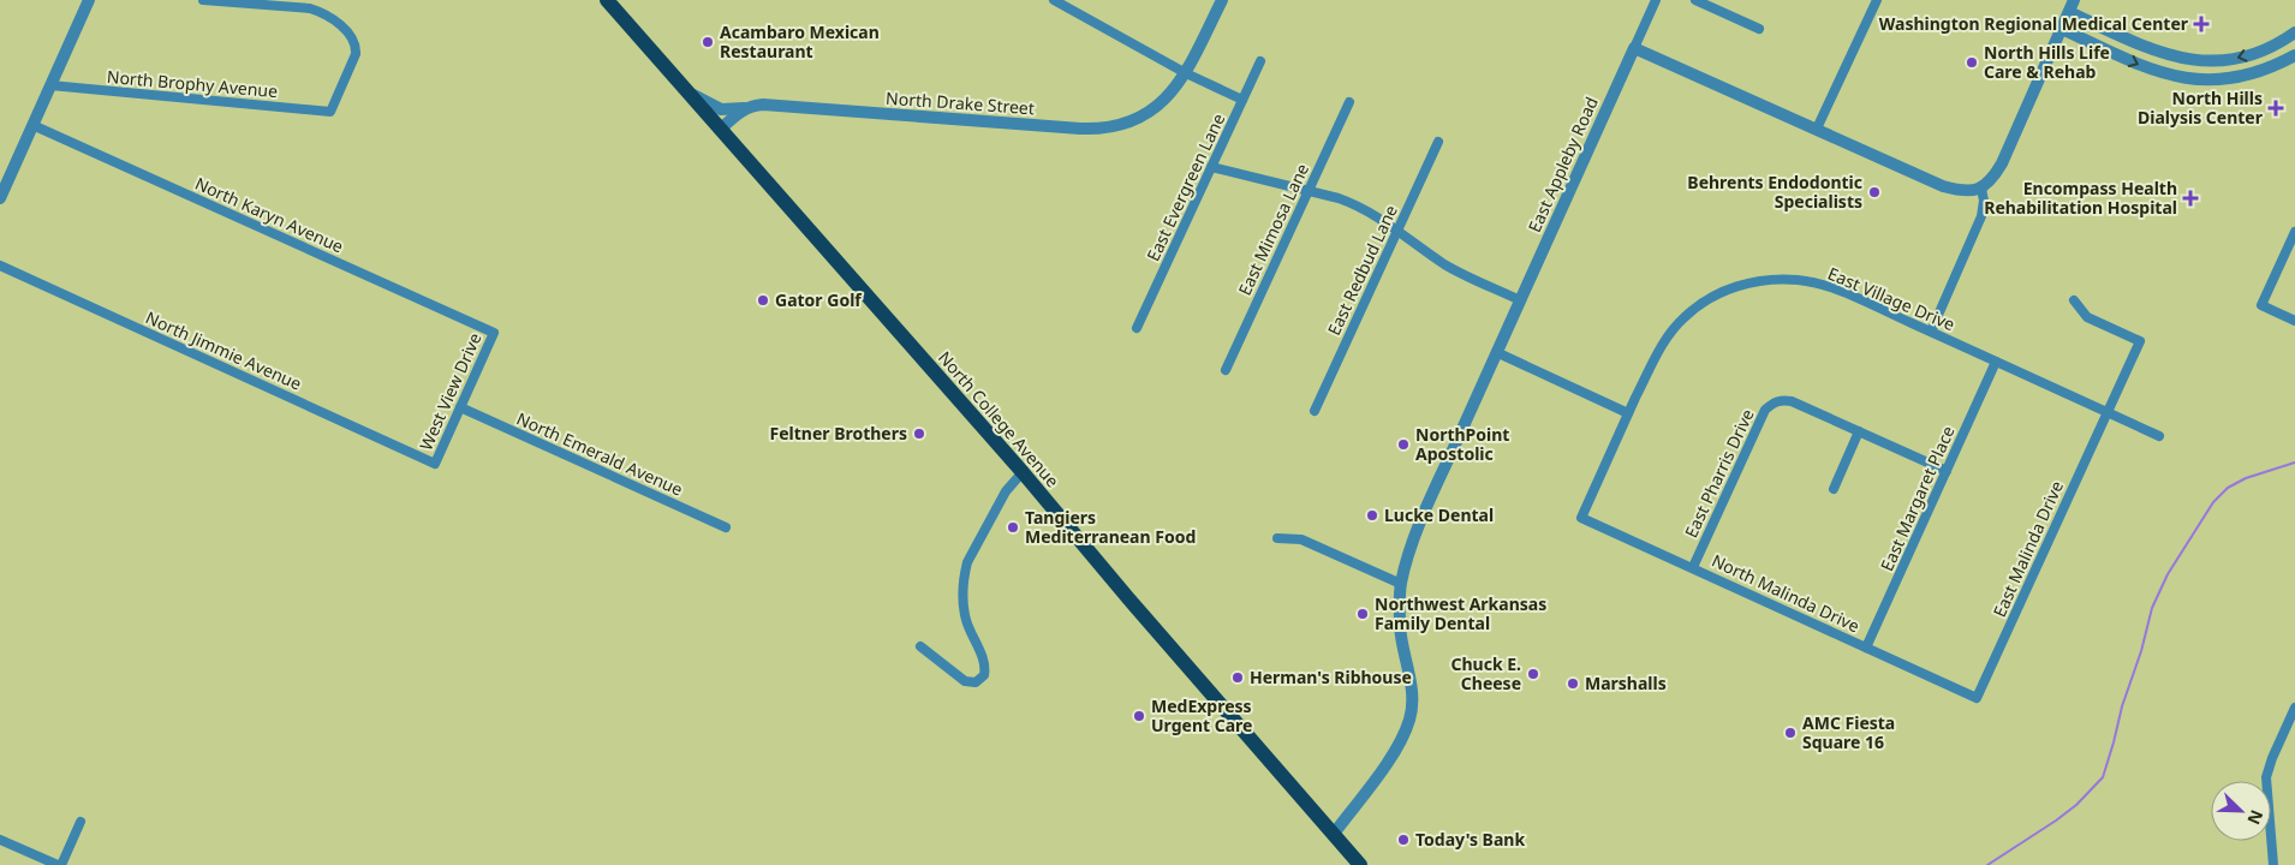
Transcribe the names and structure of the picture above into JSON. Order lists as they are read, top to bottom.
{
  "streets": {
    "main road": ["North College Avenue"],
    "street": [
      "North Brophy Avenue",
      "North Drake Street",
      "East Appleby Road",
      "East Evergreen Lane",
      "North Karyn Avenue",
      "East Mimosa Lane",
      "East Redbud Lane",
      "East Village Drive",
      "North Jimmie Avenue",
      "West View Drive",
      "North Emerald Avenue",
      "East Pharris Drive",
      "East Margaret Place",
      "East Malinda Drive",
      "North Malinda Drive"
    ]
  },
  "crossings": [
    ["North Drake Street", "North College Avenue"],
    ["East Appleby Road", "North College Avenue"],
    ["North Karyn Avenue", "West View Drive"],
    ["East Village Drive", "East Margaret Place"],
    ["East Village Drive", "East Malinda Drive"],
    ["East Village Drive", "North Malinda Drive"],
    ["North Jimmie Avenue", "West View Drive"],
    ["West View Drive", "North Emerald Avenue"],
    ["East Pharris Drive", "East Margaret Place"],
    ["East Pharris Drive", "North Malinda Drive"],
    ["East Margaret Place", "North Malinda Drive"],
    ["East Malinda Drive", "North Malinda Drive"]
  ],
  "places": {
    "health": ["Washington Regional Medical Center", "North Hills Dialysis Center", "Encompass Health Rehabilitation Hospital"],
    "other": [
      "Acambaro Mexican Restaurant",
      "North Hills Life Care & Rehab",
      "Behrents Endodontic Specialists",
      "Gator Golf",
      "Feltner Brothers",
      "NorthPoint Apostolic",
      "Lucke Dental",
      "Tangiers Mediterranean Food",
      "Northwest Arkansas Family Dental",
      "Chuck E. Cheese",
      "Herman's Ribhouse",
      "Marshalls",
      "MedExpress Urgent Care",
      "AMC Fiesta Square 16",
      "Today's Bank"
    ]
  },
  "north": "bottom right"
}
